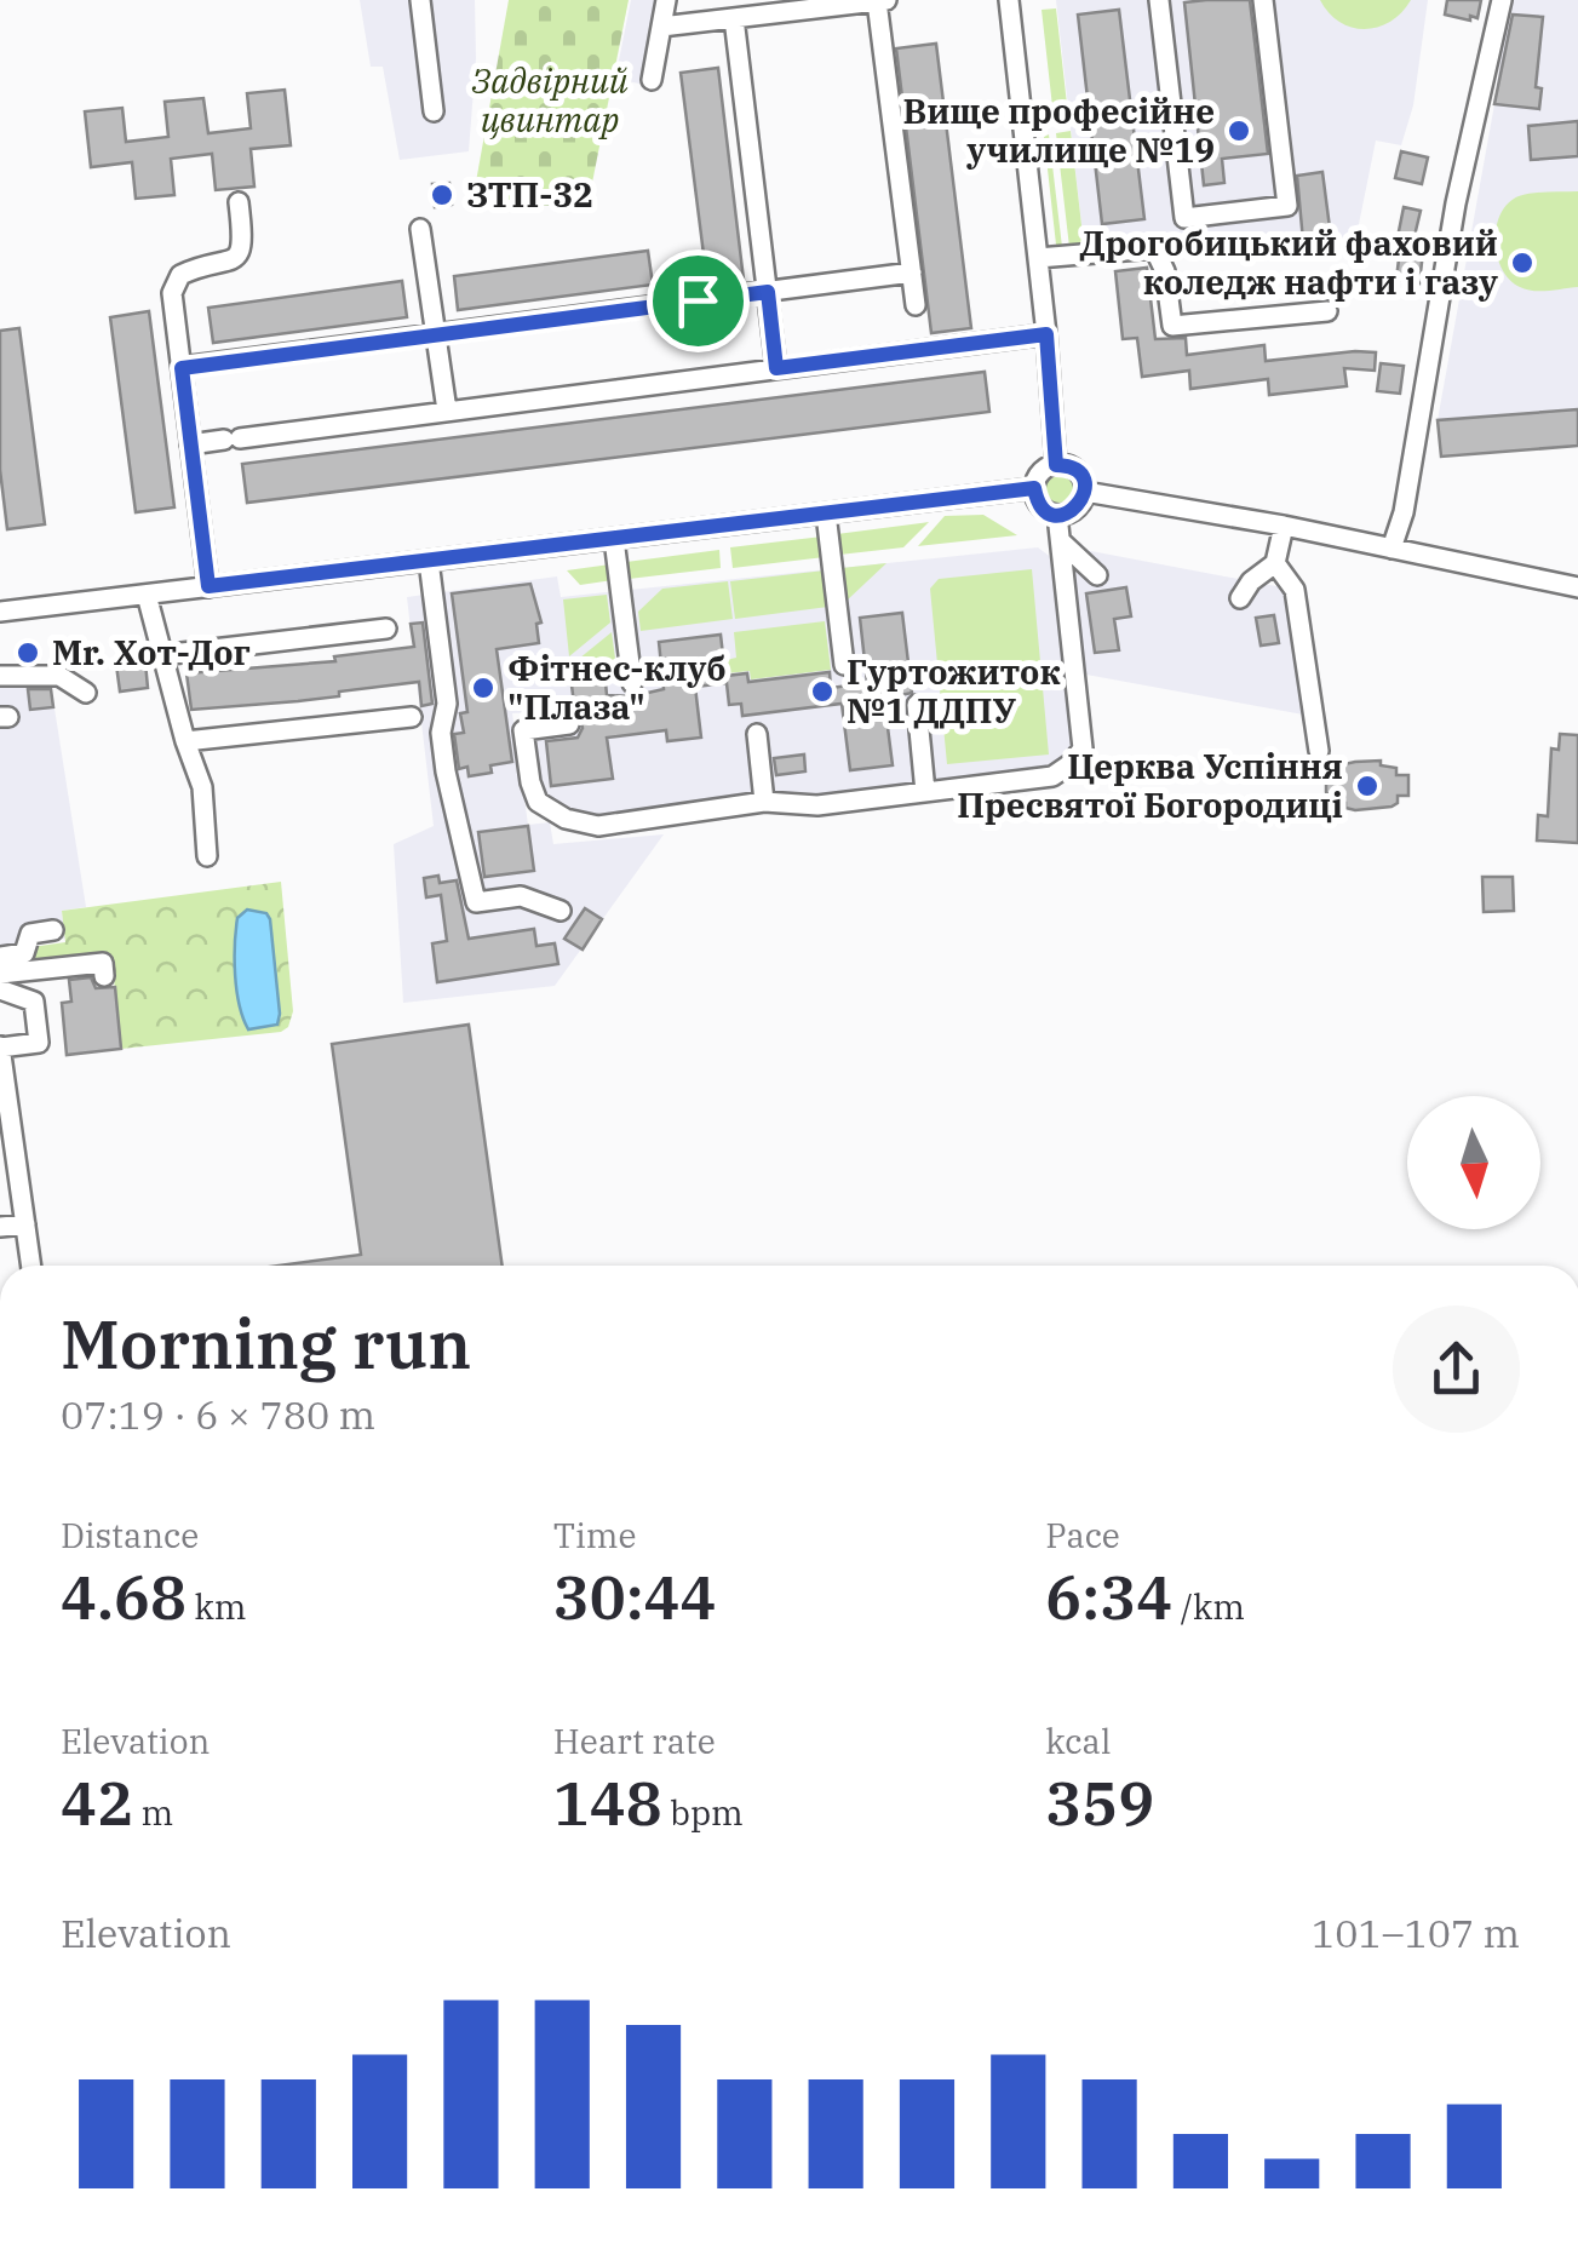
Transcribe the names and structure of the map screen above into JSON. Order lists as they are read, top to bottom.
{
  "parks": ["Задвірний цвинтар"],
  "places": [
    "Вище професійне училище №19",
    "ЗТП-32",
    "Дрогобицький фаховий коледж нафти і газу",
    "Mr. Хот-Дог",
    "Фітнес-клуб \"Плаза\"",
    "Гуртожиток №1 ДДПУ",
    "Церква Успіння Пресвятої Богородиці"
  ],
  "north": "bottom",
  "page": {
    "heading": ["Morning run", "07:19 · 6 × 780 m"],
    "stats": [
      ["Distance", "4.68 km"],
      ["Time", "30:44"],
      ["Pace", "6:34 /km"],
      ["Elevation", "42 m"],
      ["Heart rate", "148 bpm"],
      ["kcal", "359"]
    ],
    "chart": ["Elevation", "101–107 m"]
  }
}
